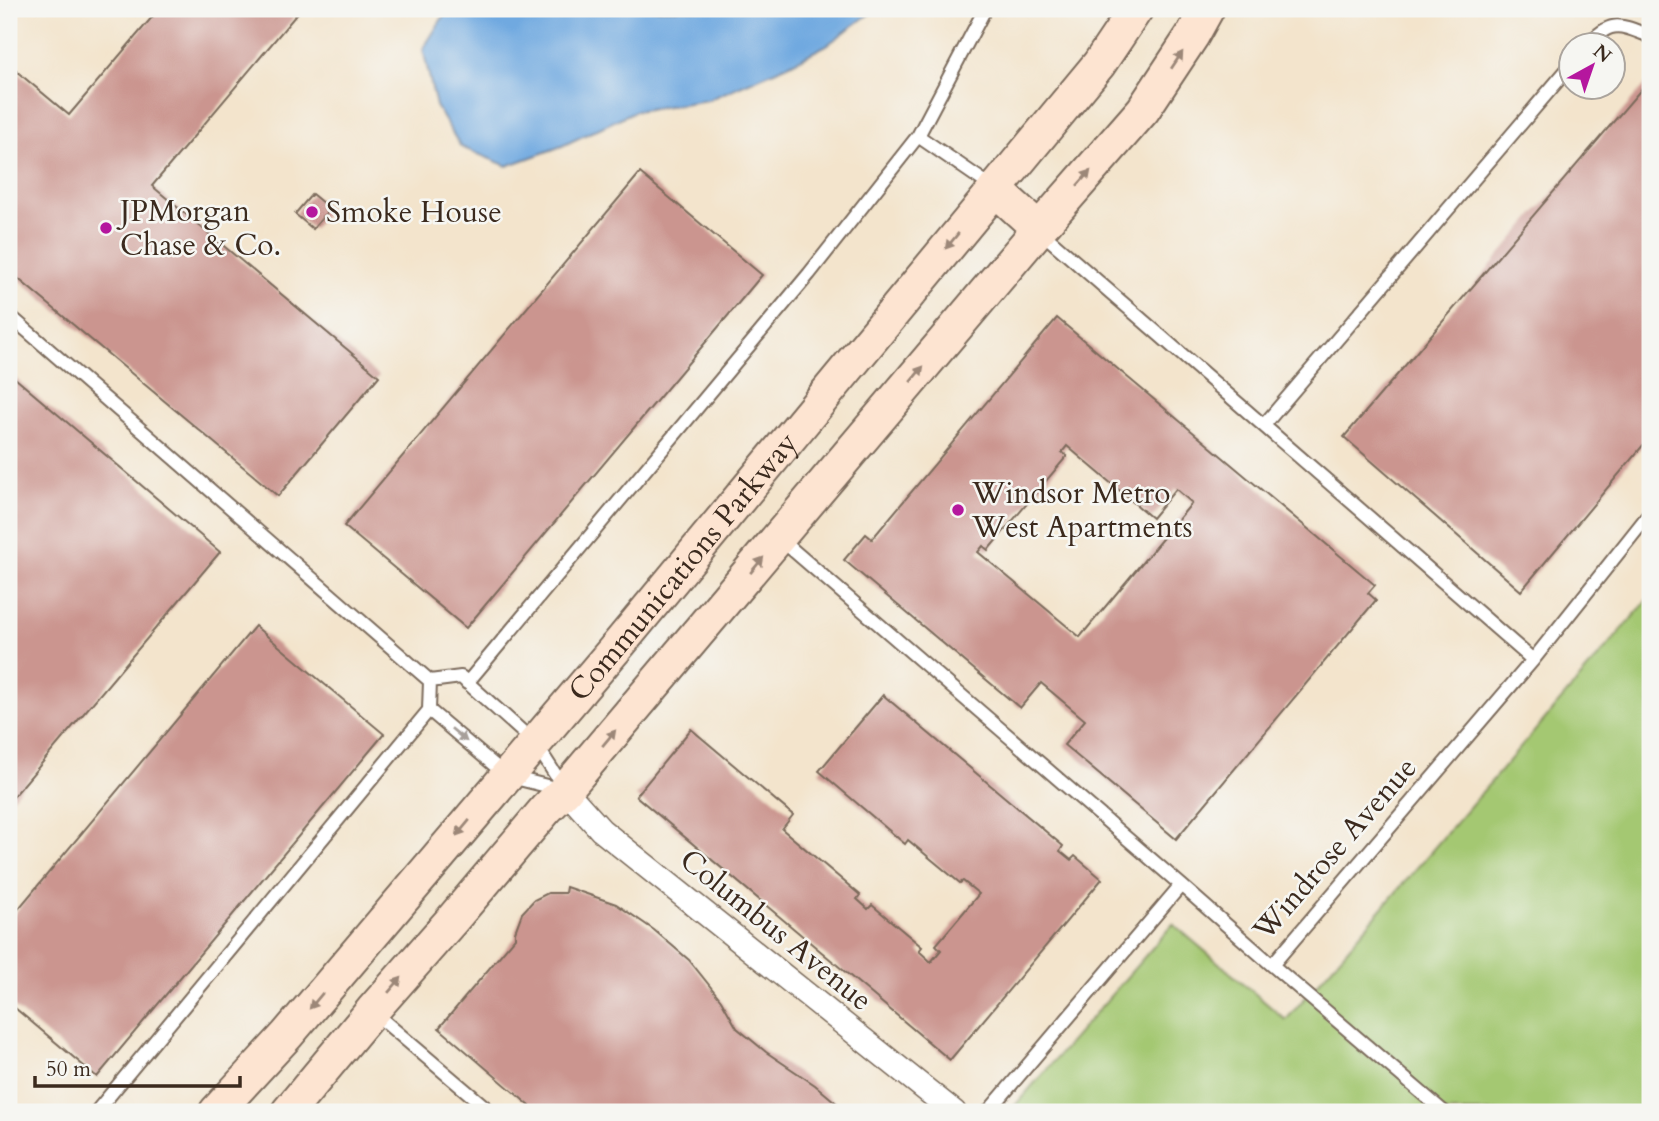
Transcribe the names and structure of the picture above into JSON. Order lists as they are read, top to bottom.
{
  "streets": {
    "street": ["Communications Parkway", "Columbus Avenue"],
    "lane": ["Windrose Avenue"]
  },
  "crossings": [
    ["Communications Parkway", "Windrose Avenue"],
    ["Communications Parkway", "Columbus Avenue"]
  ],
  "places": ["Smoke House", "JPMorgan Chase & Co.", "Windsor Metro West Apartments"],
  "scale_bar": "50 m",
  "north": "top right"
}
